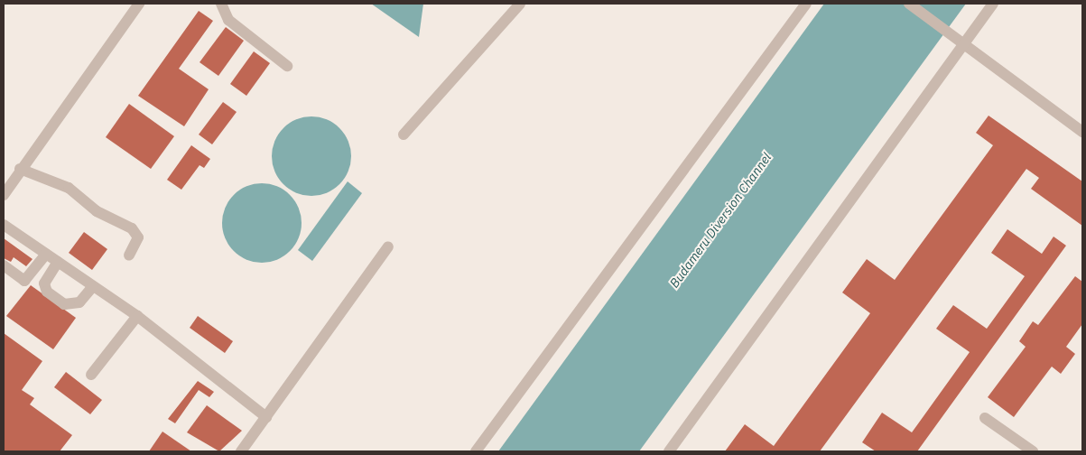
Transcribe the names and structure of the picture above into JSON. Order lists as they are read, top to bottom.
{
  "water": ["Budameru Diversion Channel"]
}
